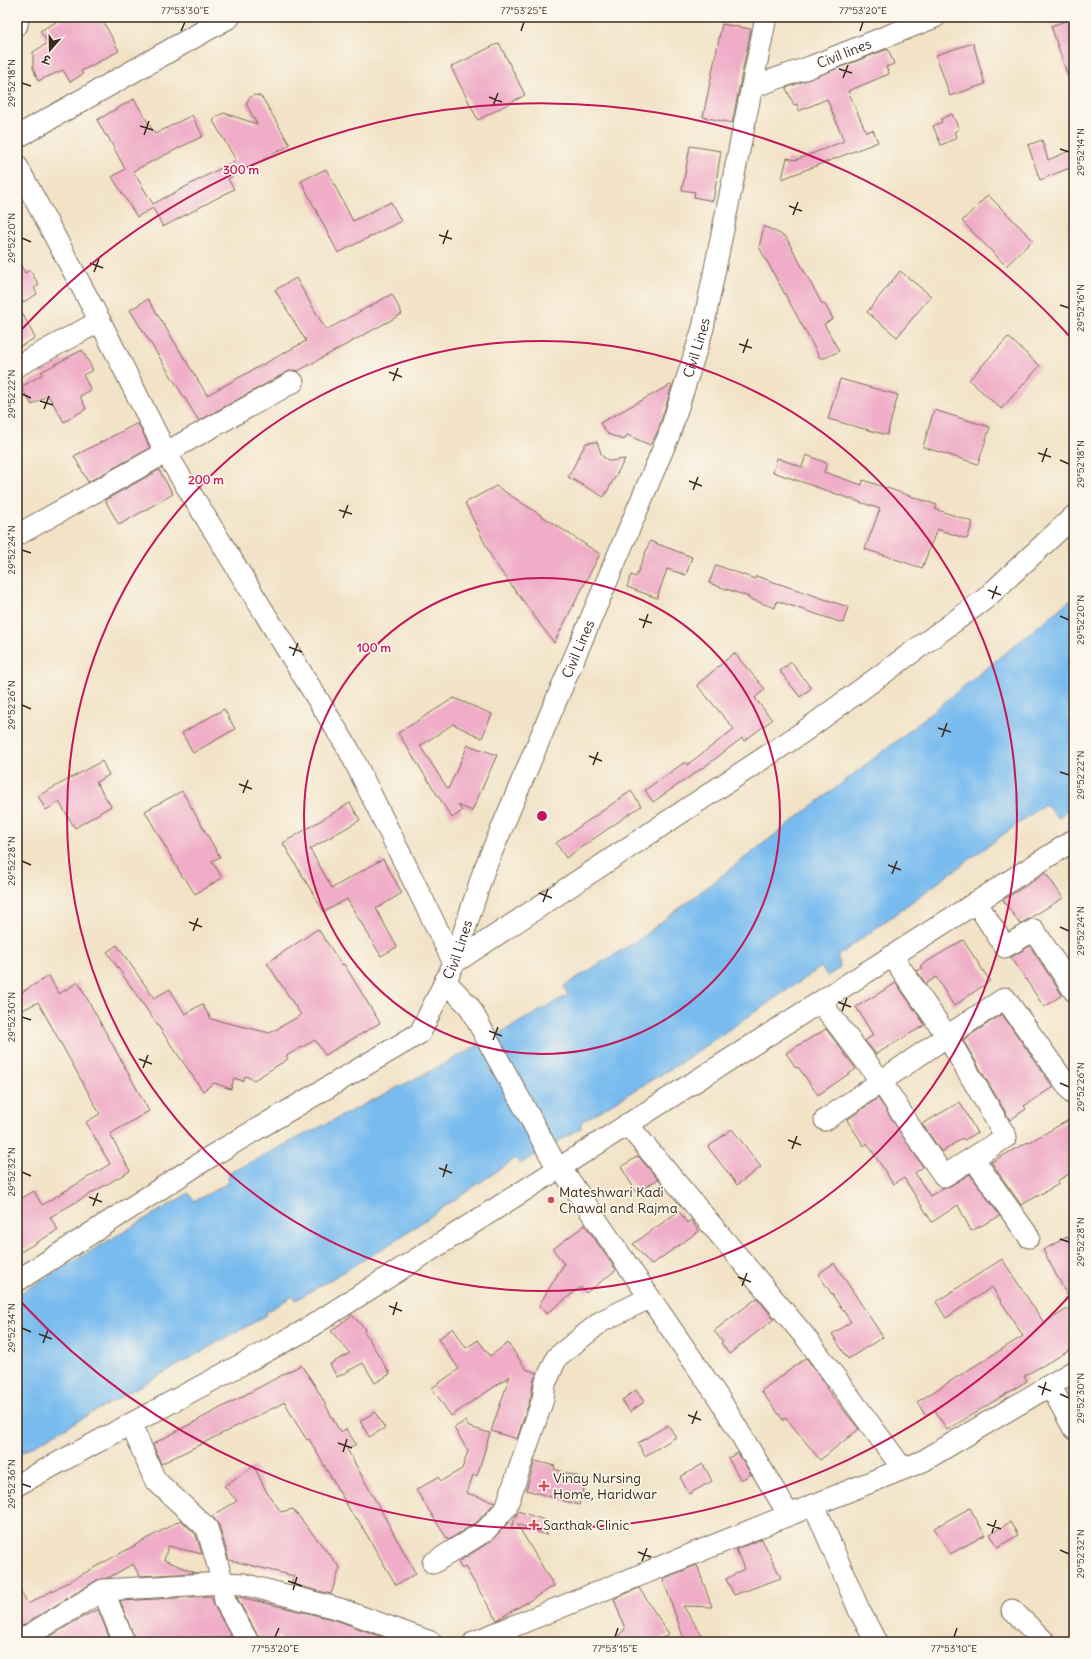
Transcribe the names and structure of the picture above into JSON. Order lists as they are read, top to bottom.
{
  "streets": {
    "street": ["Civil lines", "Civil Lines"]
  },
  "crossings": [
    ["Civil lines", "Civil Lines"]
  ],
  "places": {
    "other": ["Mateshwari Kadi Chawal and Rajma"],
    "health": ["Vinay Nursing Home, Haridwar", "Sarthak Clinic"]
  },
  "north": "bottom",
  "coordinates": [
    "77°53'30\"E",
    "77°53'25\"E",
    "77°53'20\"E",
    "29°52'18\"N",
    "29°52'14\"N",
    "29°52'20\"N",
    "29°52'16\"N",
    "29°52'22\"N",
    "29°52'24\"N",
    "29°52'26\"N",
    "29°52'28\"N",
    "29°52'30\"N",
    "29°52'32\"N",
    "29°52'34\"N",
    "29°52'36\"N",
    "77°53'15\"E",
    "77°53'10\"E"
  ],
  "rings": ["300 m", "200 m", "100 m"]
}
